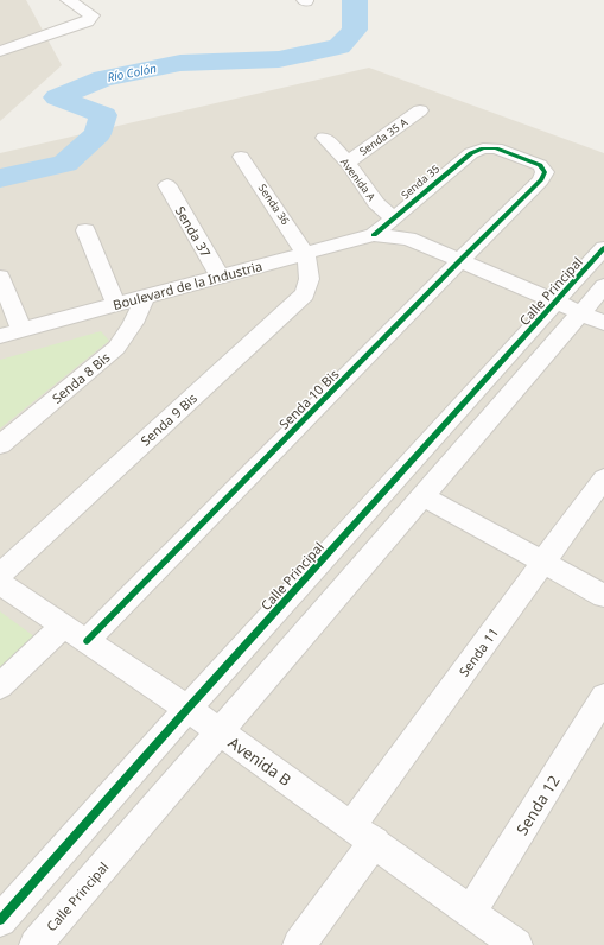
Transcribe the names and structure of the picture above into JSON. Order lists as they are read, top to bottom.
{
  "streets": {
    "street": [
      "Senda 35 A",
      "Avenida A",
      "Senda 35",
      "Senda 36",
      "Senda 37",
      "Boulevard de la Industria",
      "Calle Principal",
      "Senda 8 Bis",
      "Senda 10 Bis",
      "Senda 9 Bis",
      "Senda 11",
      "Avenida B",
      "Senda 12"
    ]
  },
  "crossings": [
    ["Senda 35 A", "Avenida A"],
    ["Avenida A", "Senda 35"],
    ["Senda 35", "Boulevard de la Industria"],
    ["Senda 35", "Senda 10 Bis"],
    ["Senda 36", "Boulevard de la Industria"],
    ["Senda 36", "Senda 9 Bis"],
    ["Senda 37", "Boulevard de la Industria"],
    ["Boulevard de la Industria", "Senda 8 Bis"],
    ["Boulevard de la Industria", "Senda 9 Bis"],
    ["Calle Principal", "Avenida B"],
    ["Senda 10 Bis", "Avenida B"],
    ["Senda 11", "Avenida B"],
    ["Avenida B", "Senda 12"]
  ],
  "water": ["Río Colón"]
}
